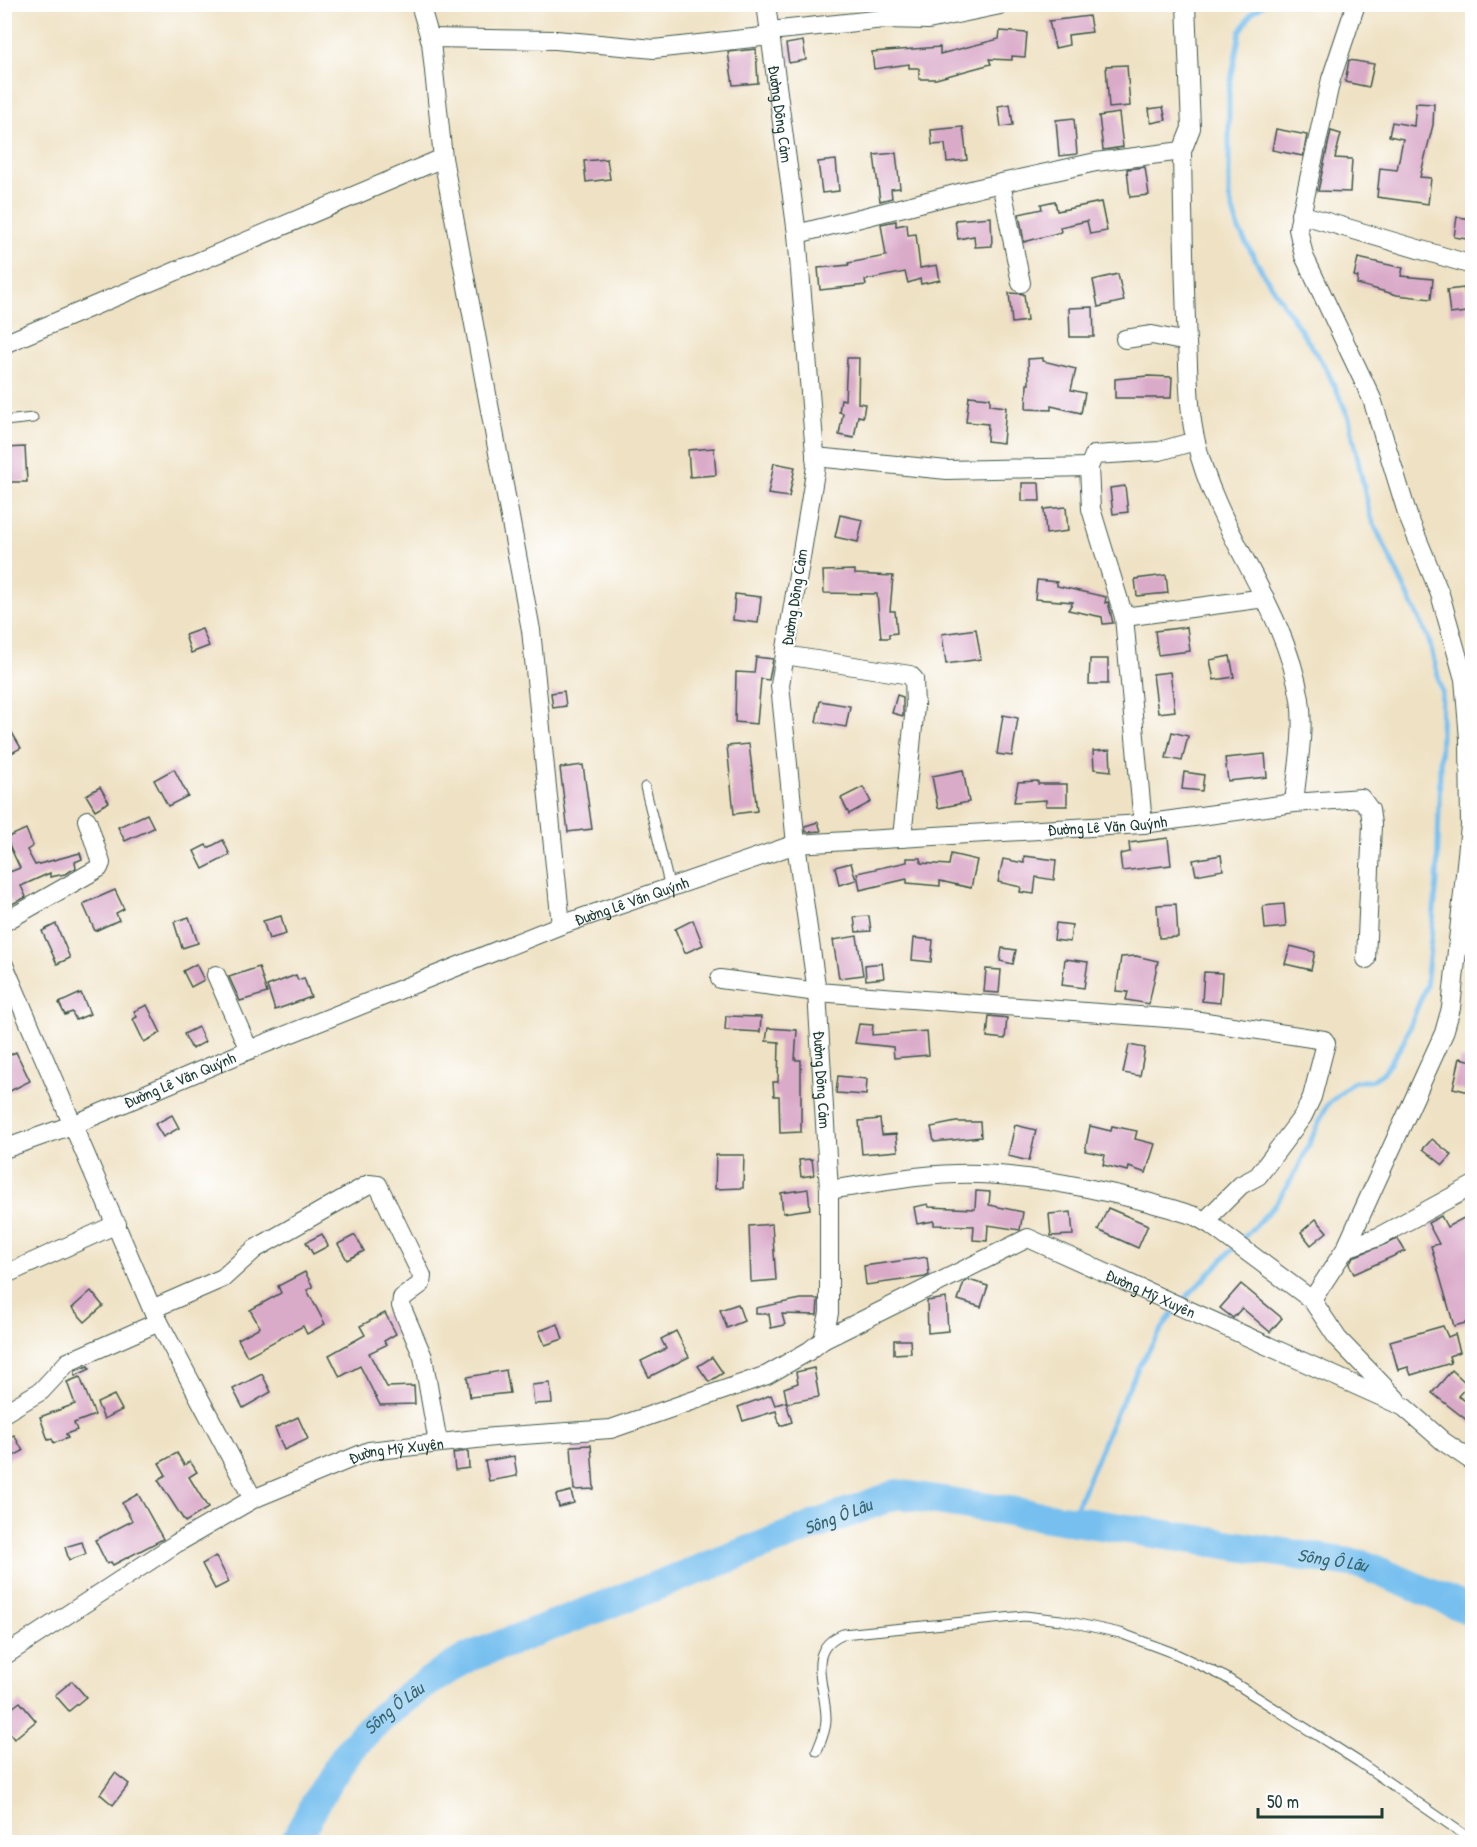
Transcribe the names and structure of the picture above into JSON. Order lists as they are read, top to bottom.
{
  "streets": {
    "street": ["Đường Dõng Cảm", "Đường Lê Văn Quýnh", "Đường Mỹ Xuyên"]
  },
  "crossings": [
    ["Đường Dõng Cảm", "Đường Lê Văn Quýnh"]
  ],
  "water": ["Sông Ô Lâu"],
  "scale_bar": "50 m"
}
